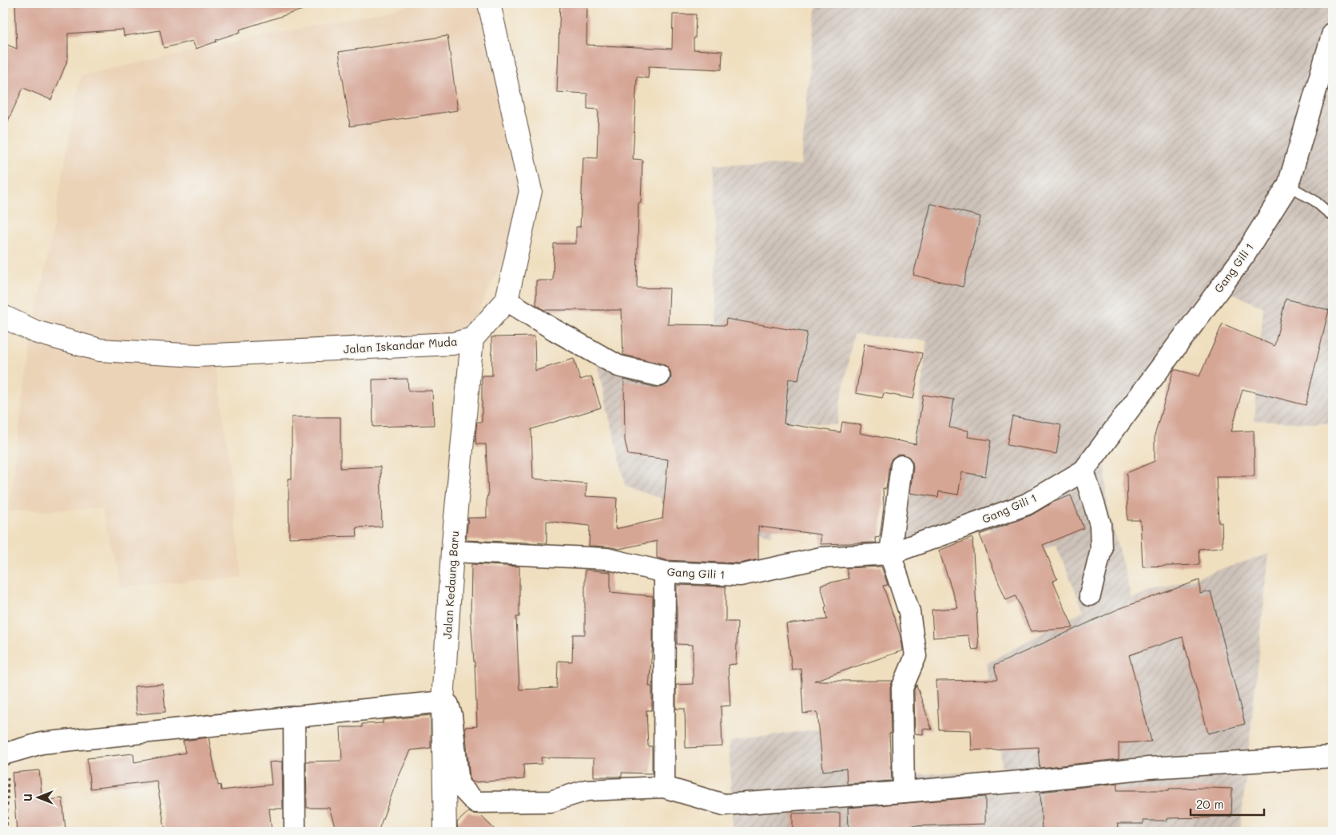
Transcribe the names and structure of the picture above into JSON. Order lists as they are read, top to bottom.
{
  "streets": {
    "street": ["Gang Gili 1", "Jalan Iskandar Muda", "Jalan Kedaung Baru"]
  },
  "crossings": [
    ["Gang Gili 1", "Jalan Kedaung Baru"],
    ["Jalan Iskandar Muda", "Jalan Kedaung Baru"]
  ],
  "scale_bar": "20 m",
  "north": "left"
}
